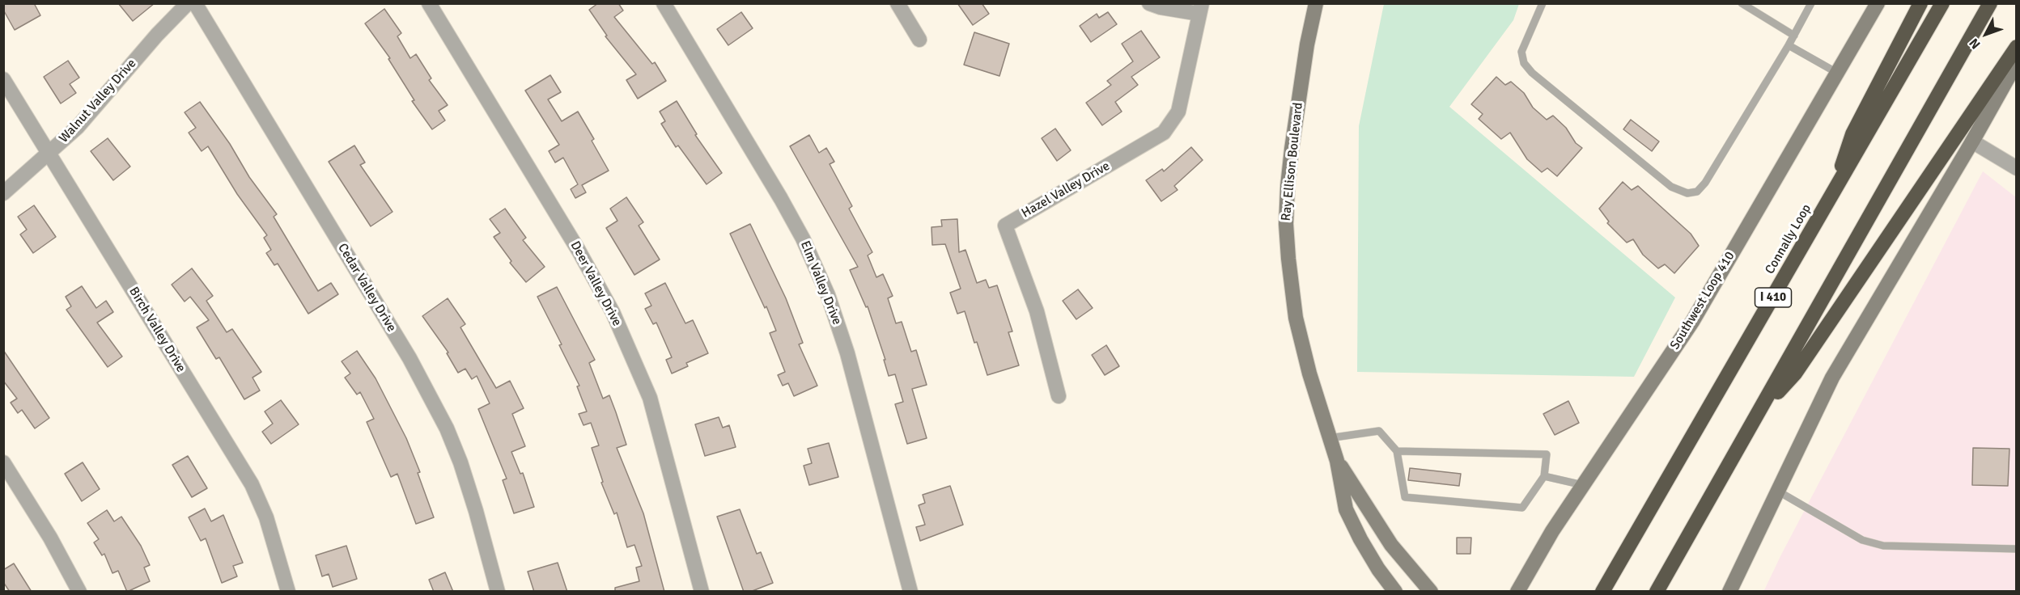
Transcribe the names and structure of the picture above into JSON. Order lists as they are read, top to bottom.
{
  "streets": {
    "highway": ["Connally Loop", "I 410"],
    "main road": ["Ray Ellison Boulevard", "Southwest Loop 410"],
    "street": [
      "Walnut Valley Drive",
      "Hazel Valley Drive",
      "Elm Valley Drive",
      "Deer Valley Drive",
      "Cedar Valley Drive",
      "Birch Valley Drive"
    ]
  },
  "crossings": [
    ["Walnut Valley Drive", "Birch Valley Drive"]
  ],
  "north": "bottom left"
}
